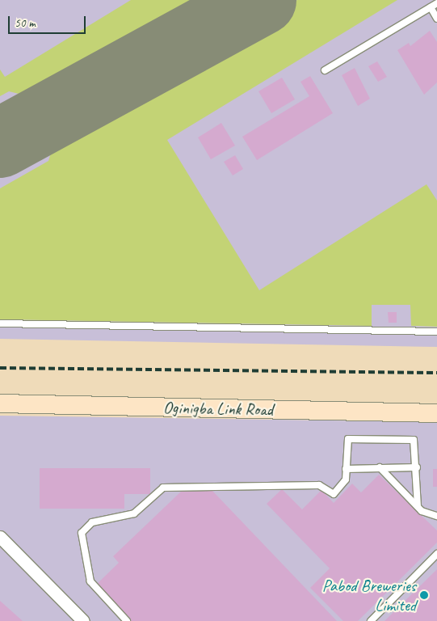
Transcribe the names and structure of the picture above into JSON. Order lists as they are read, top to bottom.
{
  "streets": {
    "street": ["Oginigba Link Road"]
  },
  "places": ["Pabod Breweries Limited"],
  "scale_bar": "50 m"
}
